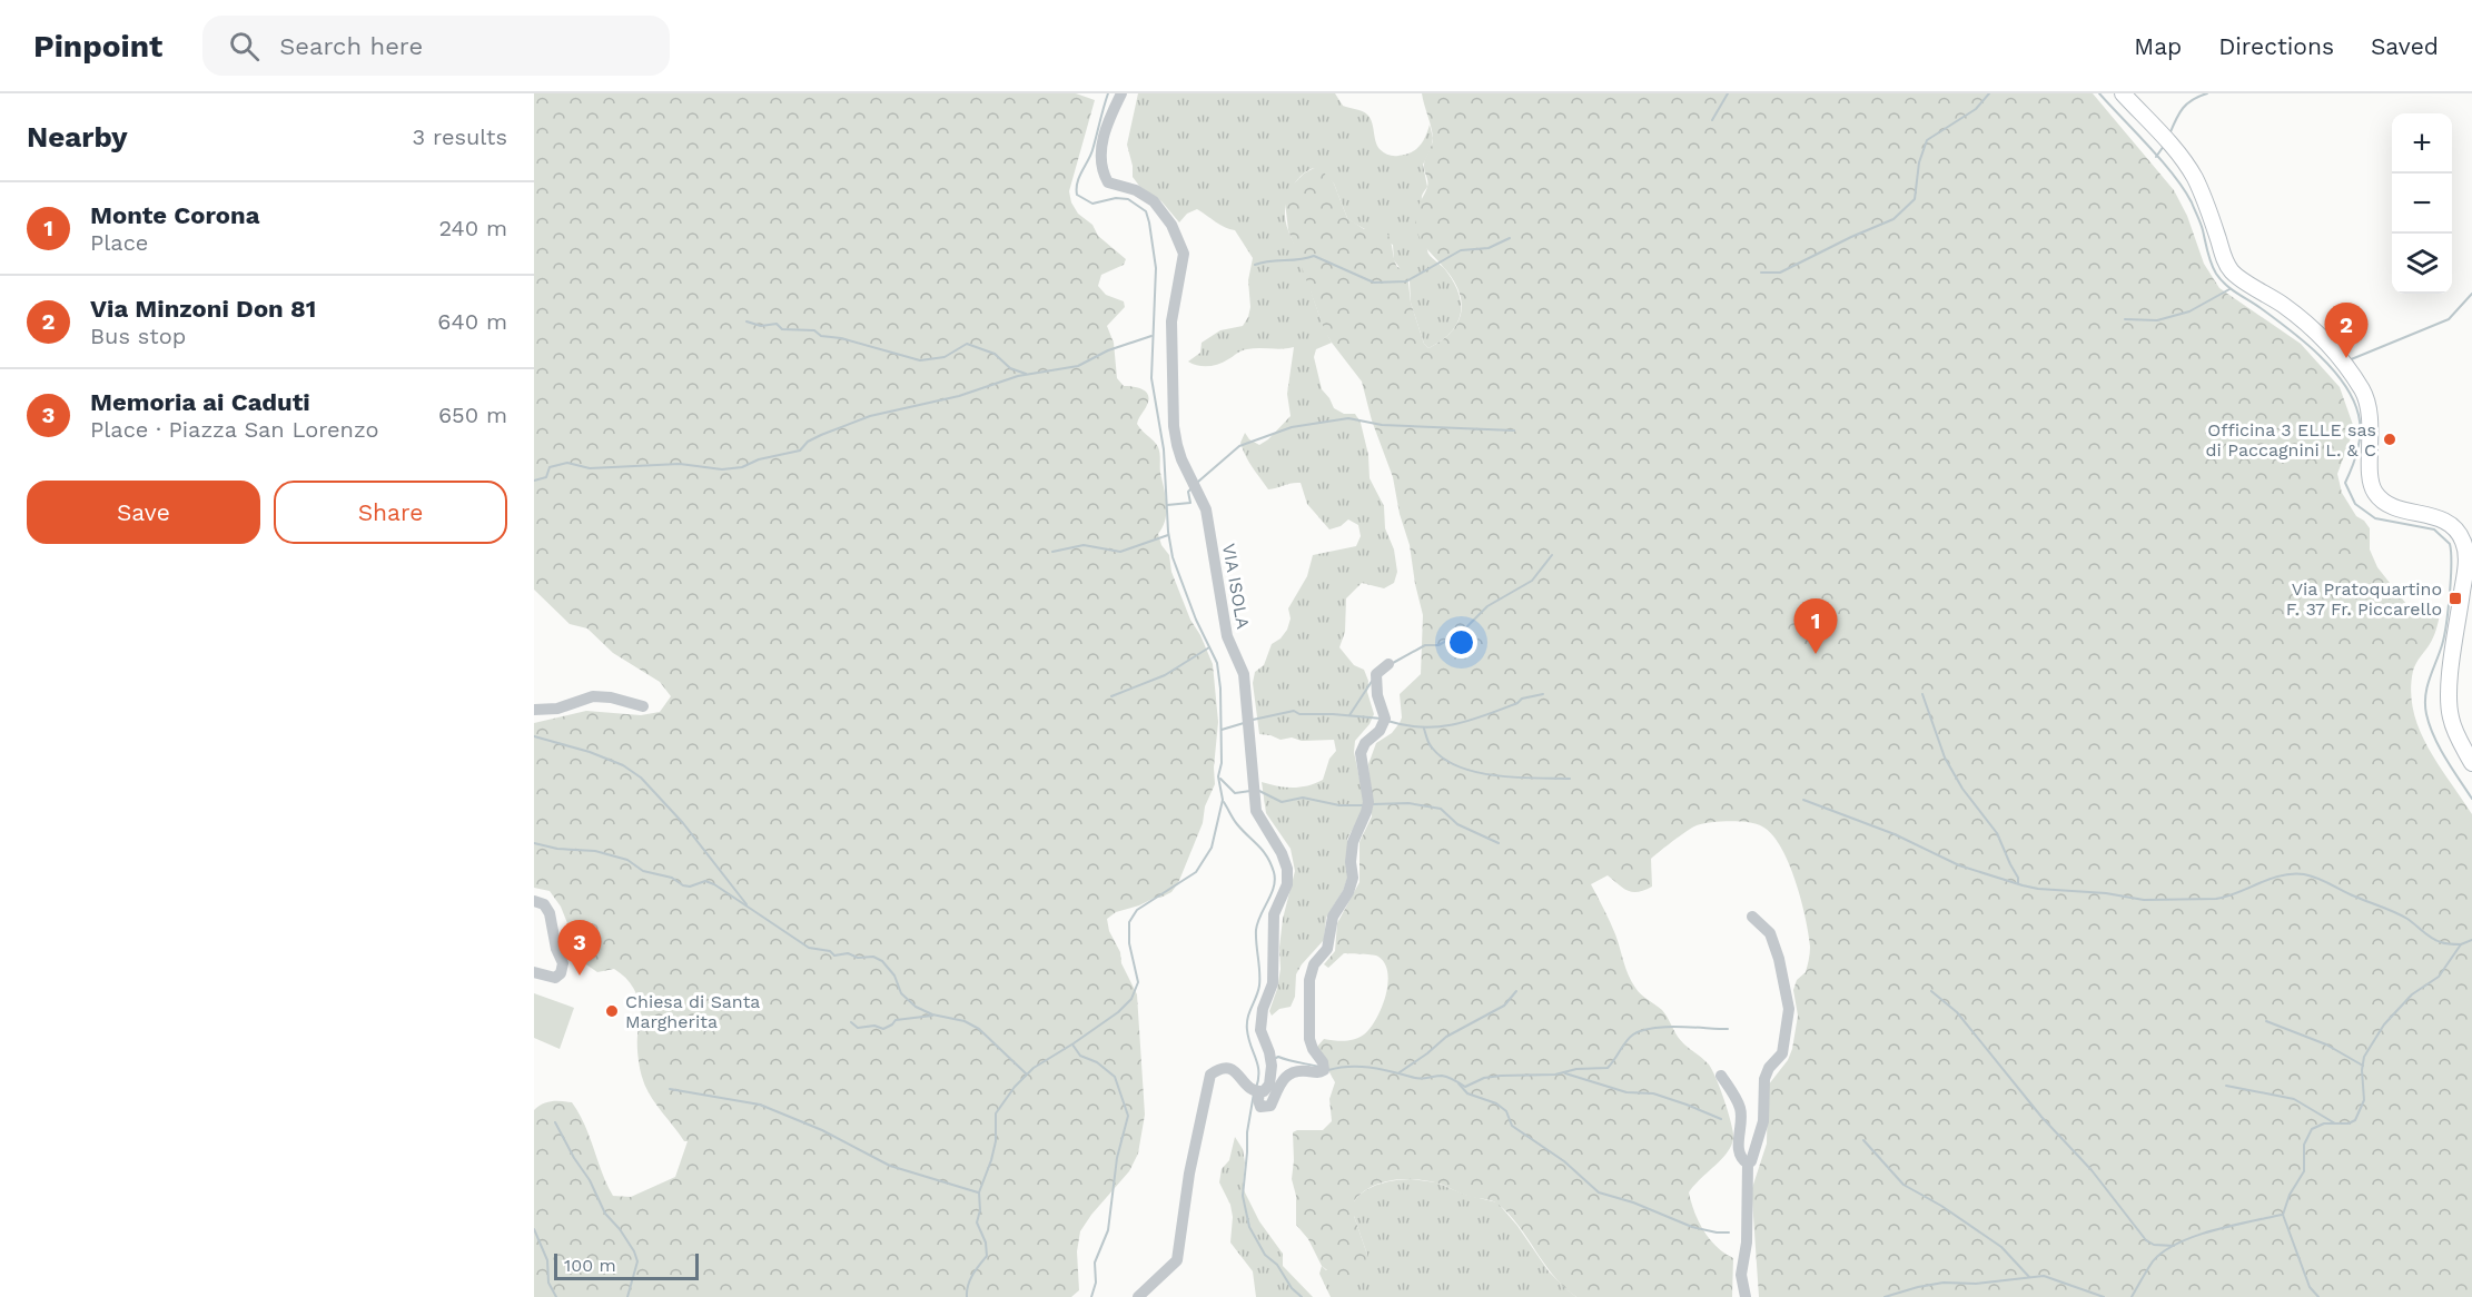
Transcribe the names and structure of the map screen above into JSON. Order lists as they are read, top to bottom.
{
  "streets": {
    "street": ["VIA ISOLA"]
  },
  "places": {
    "other": ["Officina 3 ELLE sas di Paccagnini L. & C", "Chiesa di Santa Margherita"],
    "transit": ["Via Pratoquartino F. 37 Fr. Piccarello"]
  },
  "scale_bar": "100 m",
  "page": {
    "header": "Pinpoint",
    "search": "Search here",
    "nav": ["Map", "Directions", "Saved"],
    "heading": ["Nearby", "3 results"],
    "map_buttons": ["+", "−"],
    "list": [
      {
        "mark": "1",
        "name": "Monte Corona",
        "note": "Place",
        "value": "240 m"
      },
      {
        "mark": "2",
        "name": "Via Minzoni Don 81",
        "note": "Bus stop",
        "value": "640 m"
      },
      {
        "mark": "3",
        "name": "Memoria ai Caduti",
        "note": "Place · Piazza San Lorenzo",
        "value": "650 m"
      }
    ],
    "pins": ["2", "1", "3"],
    "buttons": ["Save", "Share"],
    "scale": "100 m"
  }
}
